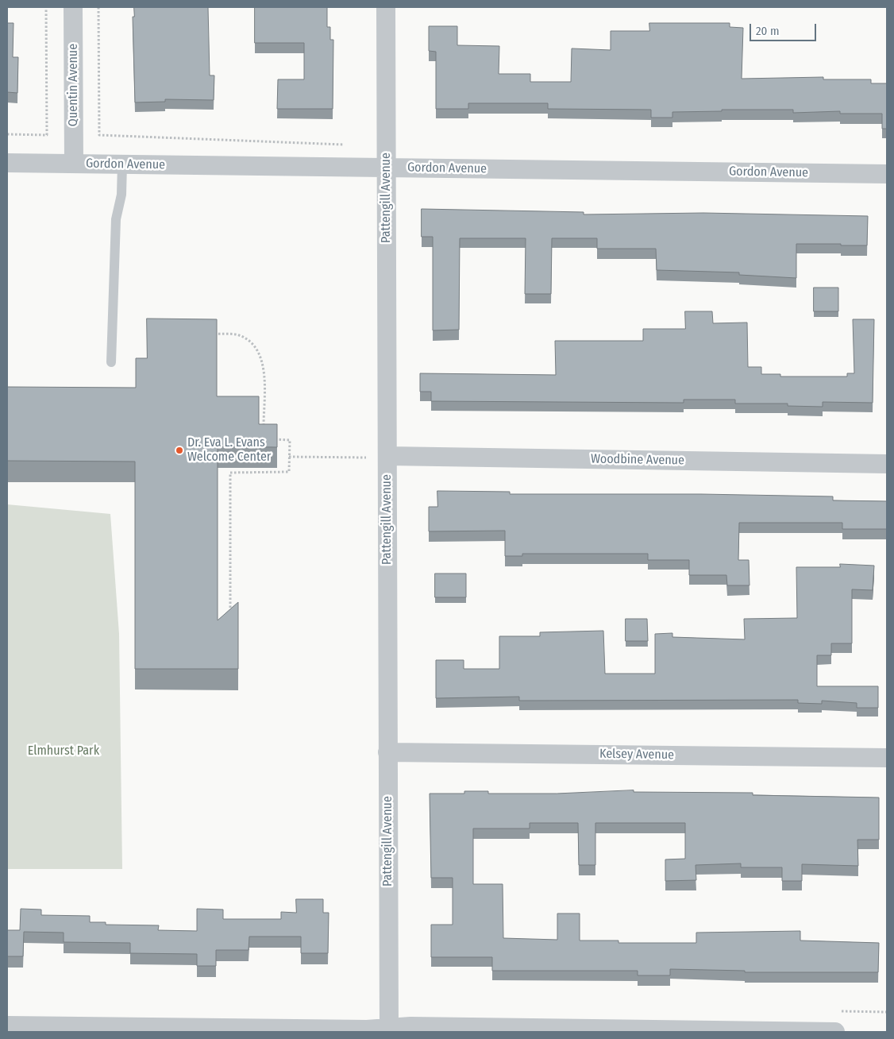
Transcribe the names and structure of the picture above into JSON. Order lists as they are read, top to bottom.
{
  "streets": {
    "street": [
      "Quentin Avenue",
      "Gordon Avenue",
      "Pattengill Avenue",
      "Woodbine Avenue",
      "Kelsey Avenue"
    ]
  },
  "crossings": [
    ["Quentin Avenue", "Gordon Avenue"],
    ["Gordon Avenue", "Pattengill Avenue"],
    ["Pattengill Avenue", "Woodbine Avenue"],
    ["Pattengill Avenue", "Kelsey Avenue"]
  ],
  "parks": ["Elmhurst Park"],
  "places": ["Dr. Eva L. Evans Welcome Center"],
  "scale_bar": "20 m"
}
